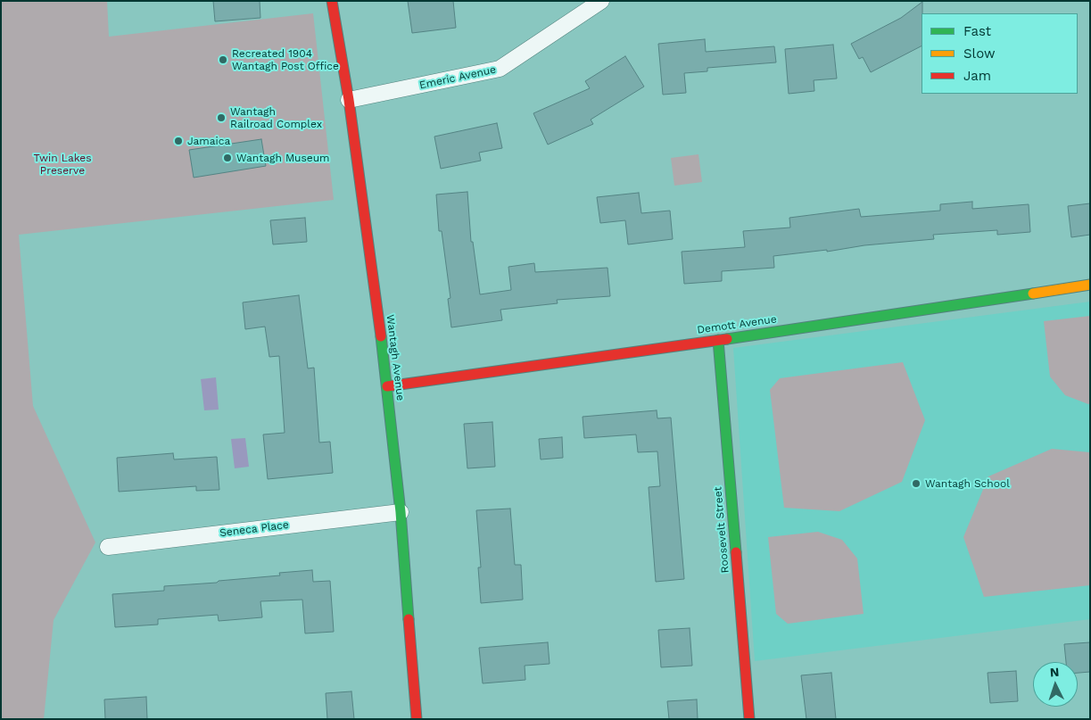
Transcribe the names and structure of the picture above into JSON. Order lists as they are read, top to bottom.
{
  "streets": {
    "street": [
      "Emeric Avenue",
      "Demott Avenue",
      "Wantagh Avenue",
      "Seneca Place",
      "Roosevelt Street"
    ]
  },
  "crossings": [
    ["Emeric Avenue", "Wantagh Avenue"],
    ["Demott Avenue", "Wantagh Avenue"],
    ["Demott Avenue", "Roosevelt Street"],
    ["Wantagh Avenue", "Seneca Place"]
  ],
  "parks": ["Twin Lakes Preserve"],
  "places": [
    "Recreated 1904 Wantagh Post Office",
    "Wantagh Railroad Complex",
    "Jamaica",
    "Wantagh Museum",
    "Wantagh School"
  ],
  "legend": ["Fast", "Slow", "Jam"],
  "north": "top"
}
